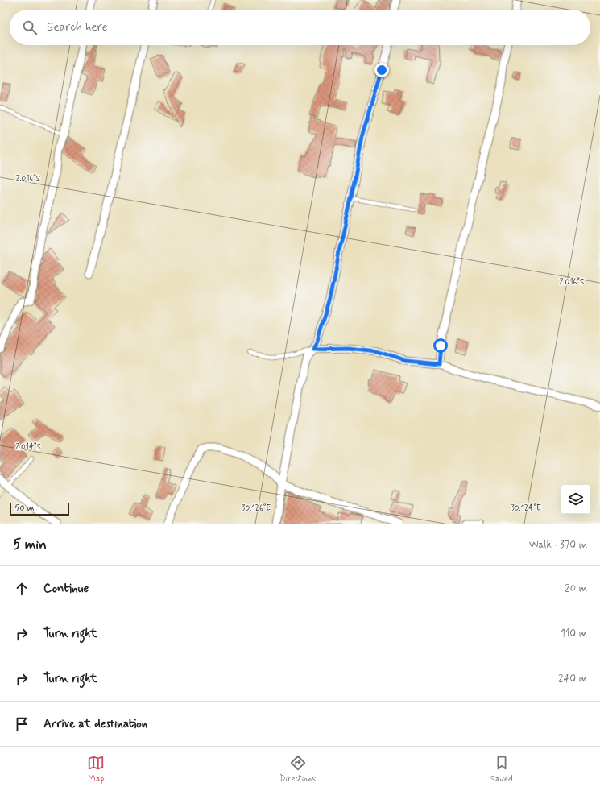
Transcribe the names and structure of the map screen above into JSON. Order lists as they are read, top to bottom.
{
  "scale_bar": "50 m",
  "page": {
    "search": "Search here",
    "scale": "50 m",
    "heading": ["5 min", "Walk · 370 m"],
    "list": [
      ["Continue", "20 m"],
      ["Turn right", "110 m"],
      ["Turn right", "240 m"],
      "Arrive at destination"
    ],
    "nav": ["Map", "Directions", "Saved"]
  },
  "coordinates": [
    "2.016°S",
    "2.014°S",
    "30.126°E",
    "30.124°E"
  ]
}
